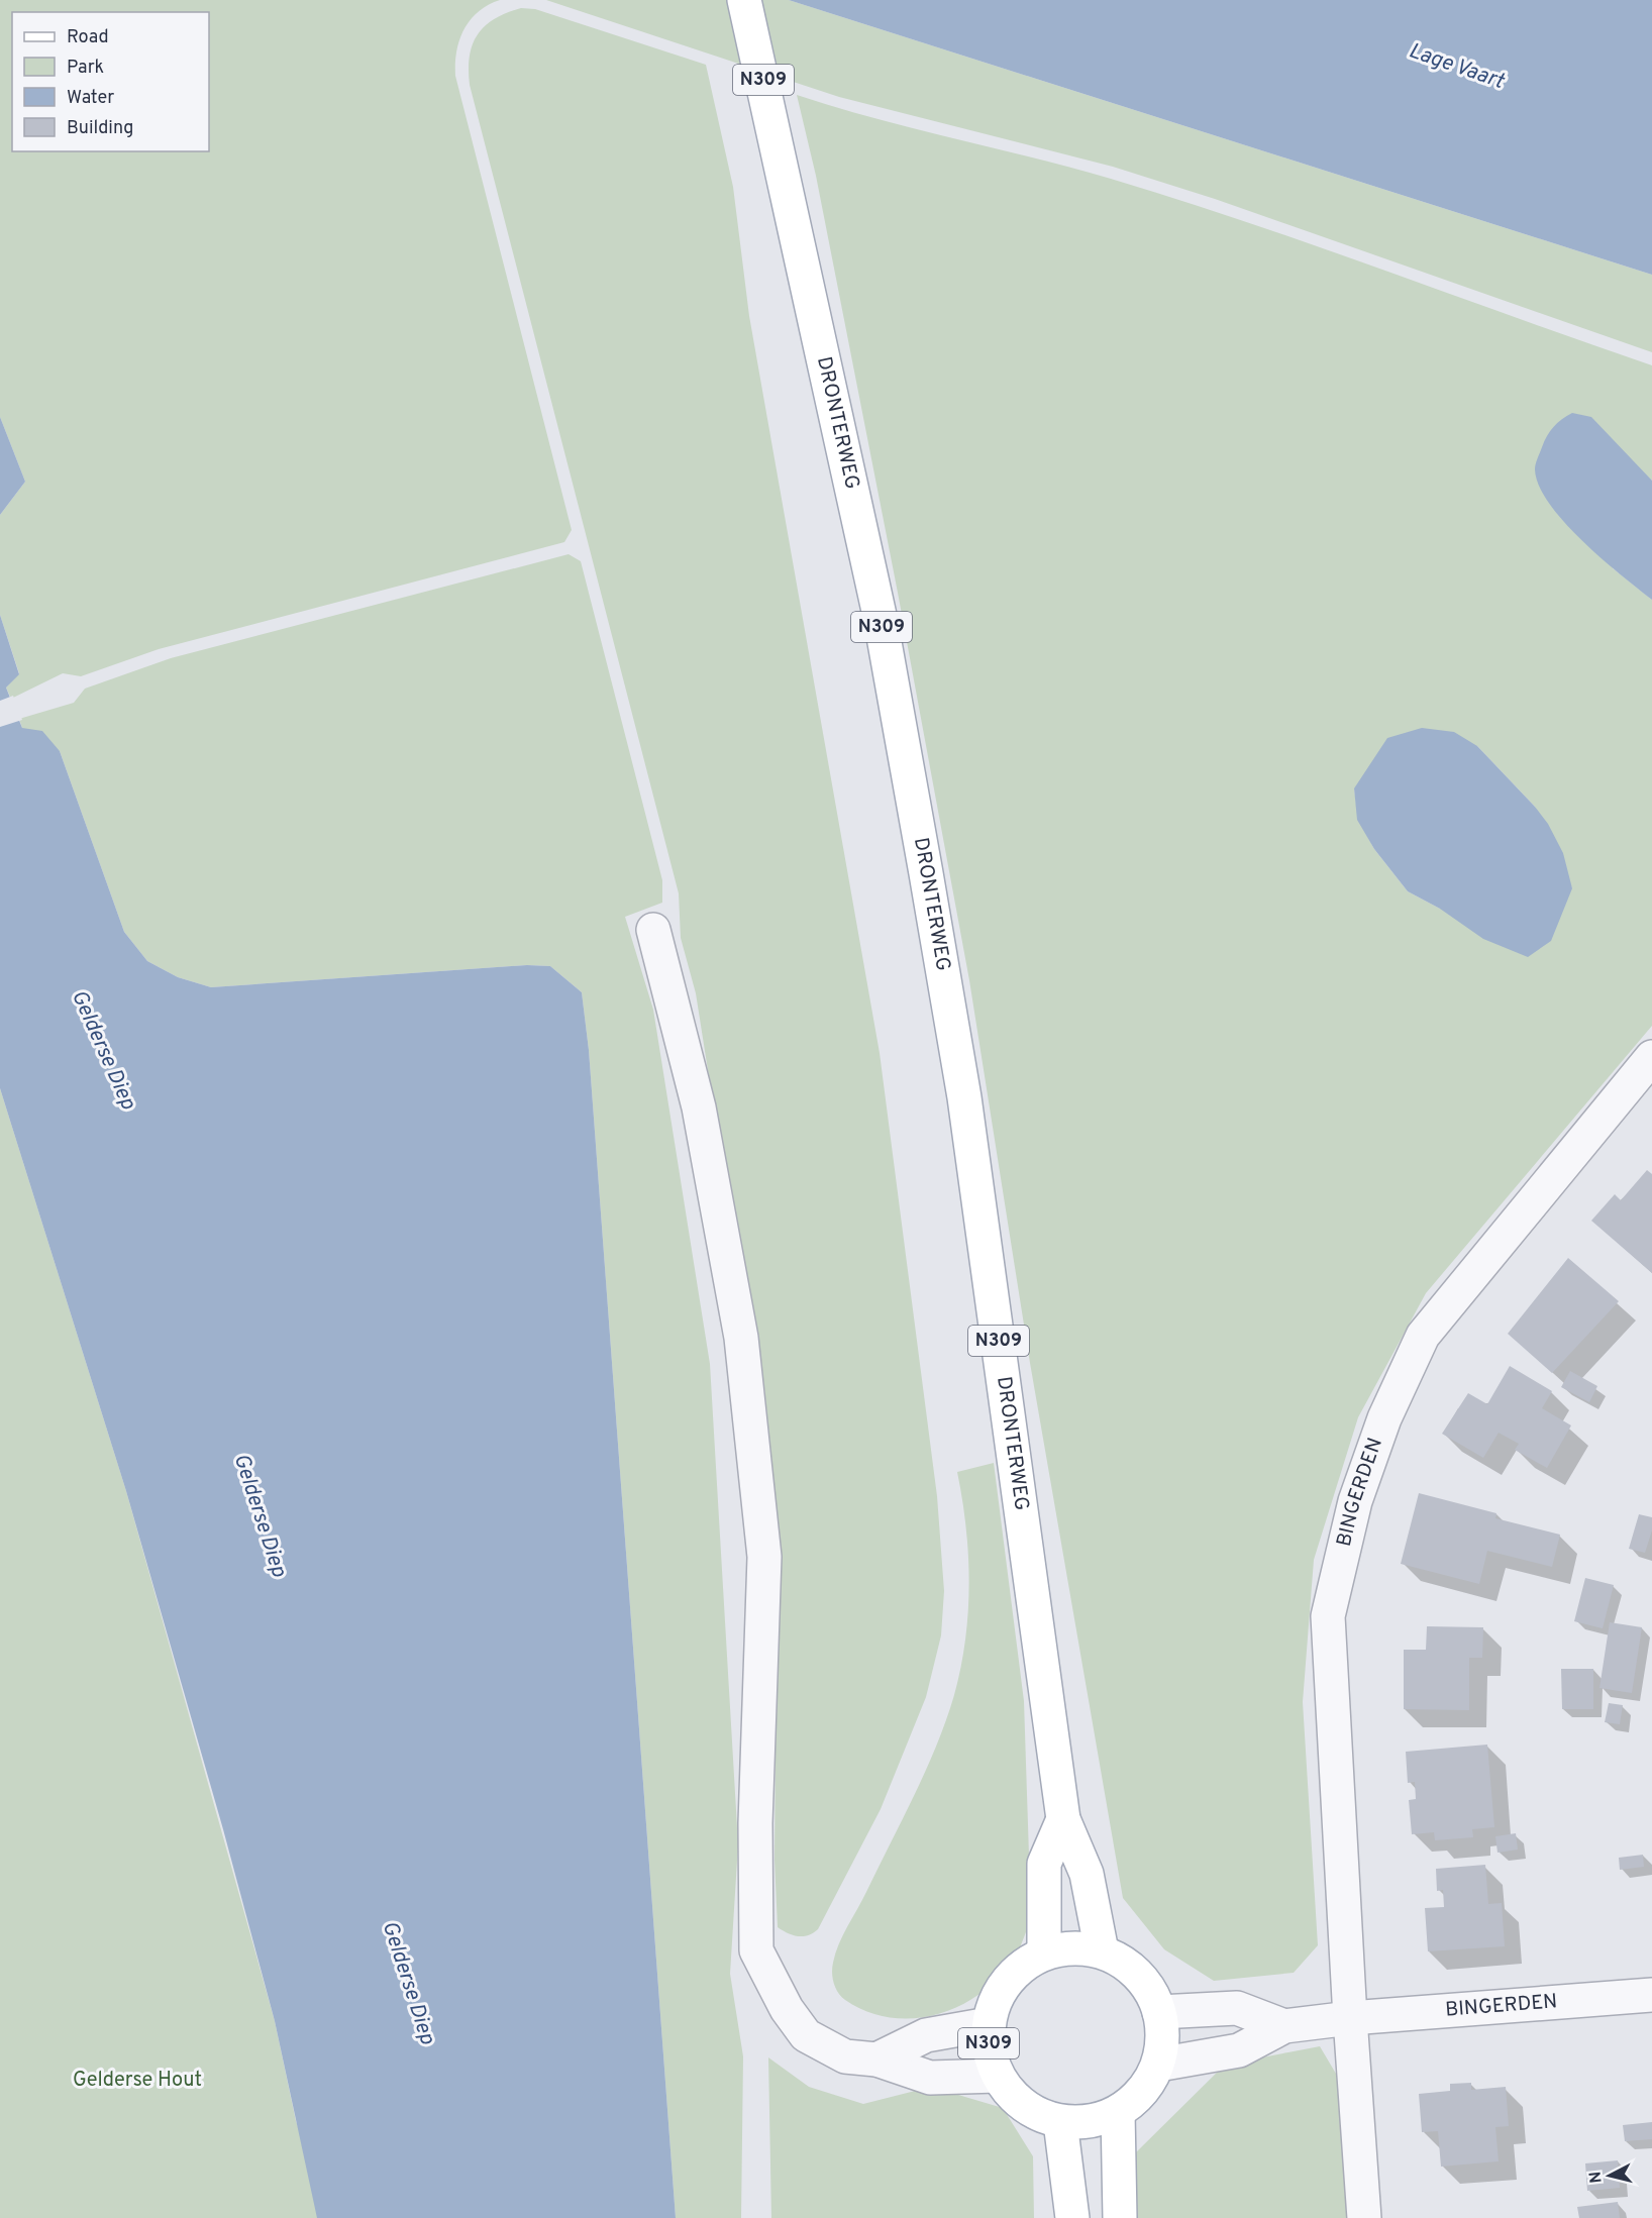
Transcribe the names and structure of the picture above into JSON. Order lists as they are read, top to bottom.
{
  "streets": {
    "main road": ["N309", "DRONTERWEG"],
    "street": ["BINGERDEN"]
  },
  "crossings": [
    ["N309", "DRONTERWEG"],
    ["N309", "BINGERDEN"],
    ["DRONTERWEG", "BINGERDEN"]
  ],
  "water": ["Lage Vaart", "Gelderse Diep"],
  "parks": ["Gelderse Hout"],
  "legend": [
    "Road",
    "Park",
    "Water",
    "Building"
  ],
  "north": "left"
}
